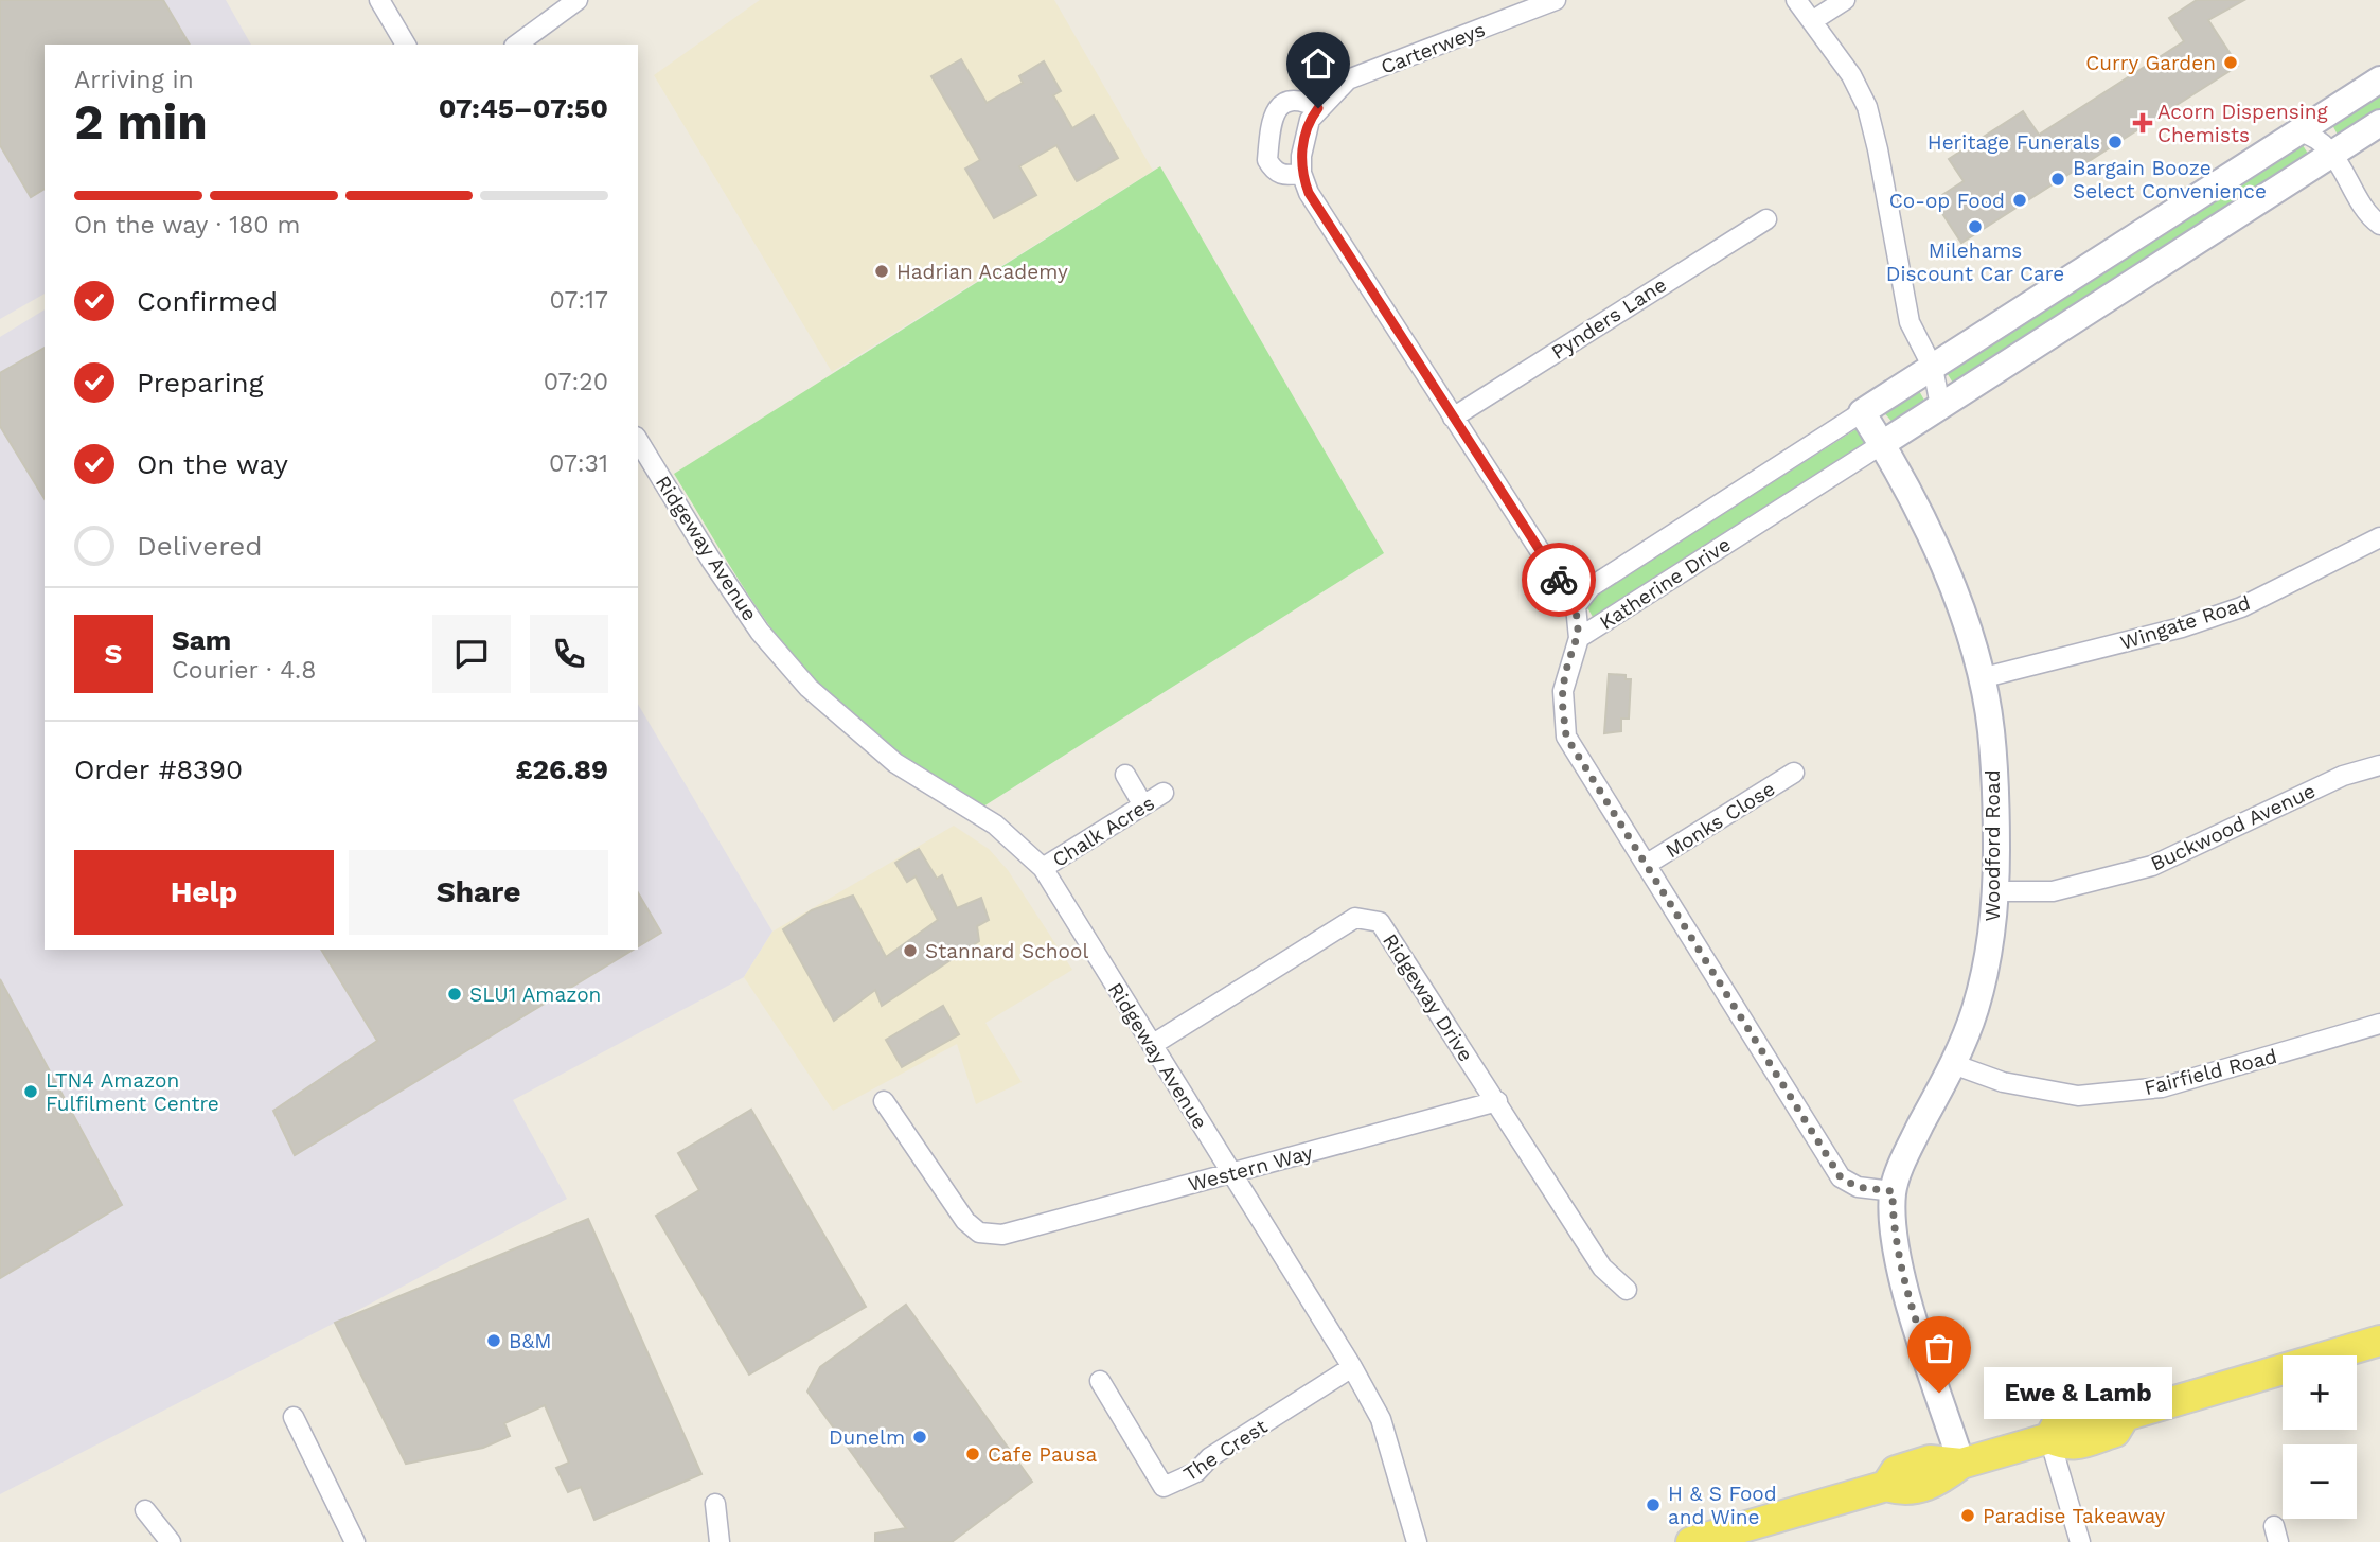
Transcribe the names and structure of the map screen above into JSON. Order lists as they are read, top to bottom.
{
  "streets": {
    "street": [
      "Carterweys",
      "Pynders Lane",
      "Ridgeway Avenue",
      "Katherine Drive",
      "Wingate Road",
      "Monks Close",
      "Buckwood Avenue",
      "Chalk Acres",
      "Woodford Road",
      "Ridgeway Drive",
      "Fairfield Road",
      "Western Way",
      "The Crest"
    ]
  },
  "crossings": [
    ["Ridgeway Avenue", "Chalk Acres"],
    ["Ridgeway Avenue", "Ridgeway Drive"],
    ["Ridgeway Avenue", "Western Way"],
    ["Ridgeway Avenue", "The Crest"],
    ["Katherine Drive", "Woodford Road"],
    ["Wingate Road", "Woodford Road"],
    ["Buckwood Avenue", "Woodford Road"],
    ["Woodford Road", "Fairfield Road"],
    ["Ridgeway Drive", "Western Way"]
  ],
  "places": {
    "other": [
      "Curry Garden",
      "Heritage Funerals",
      "Bargain Booze Select Convenience",
      "Co-op Food",
      "Milehams Discount Car Care",
      "Hadrian Academy",
      "Stannard School",
      "SLU1 Amazon",
      "LTN4 Amazon Fulfilment Centre",
      "B&M",
      "Ewe & Lamb",
      "Dunelm",
      "Cafe Pausa",
      "H & S Food and Wine",
      "Paradise Takeaway"
    ],
    "health": ["Acorn Dispensing Chemists"]
  },
  "page": {
    "heading": ["2 min", "Arriving in", "07:45–07:50"],
    "panel": [
      "Sam",
      "Courier · 4.8",
      "Order #8390",
      "£26.89"
    ],
    "bar": "On the way · 180 m",
    "list": [
      ["Confirmed", "07:17"],
      ["Preparing", "07:20"],
      ["On the way", "07:31"],
      "Delivered"
    ],
    "round": "S",
    "buttons": ["Help", "Share"],
    "map_buttons": ["+", "−"],
    "bubble": "Ewe & Lamb"
  }
}
